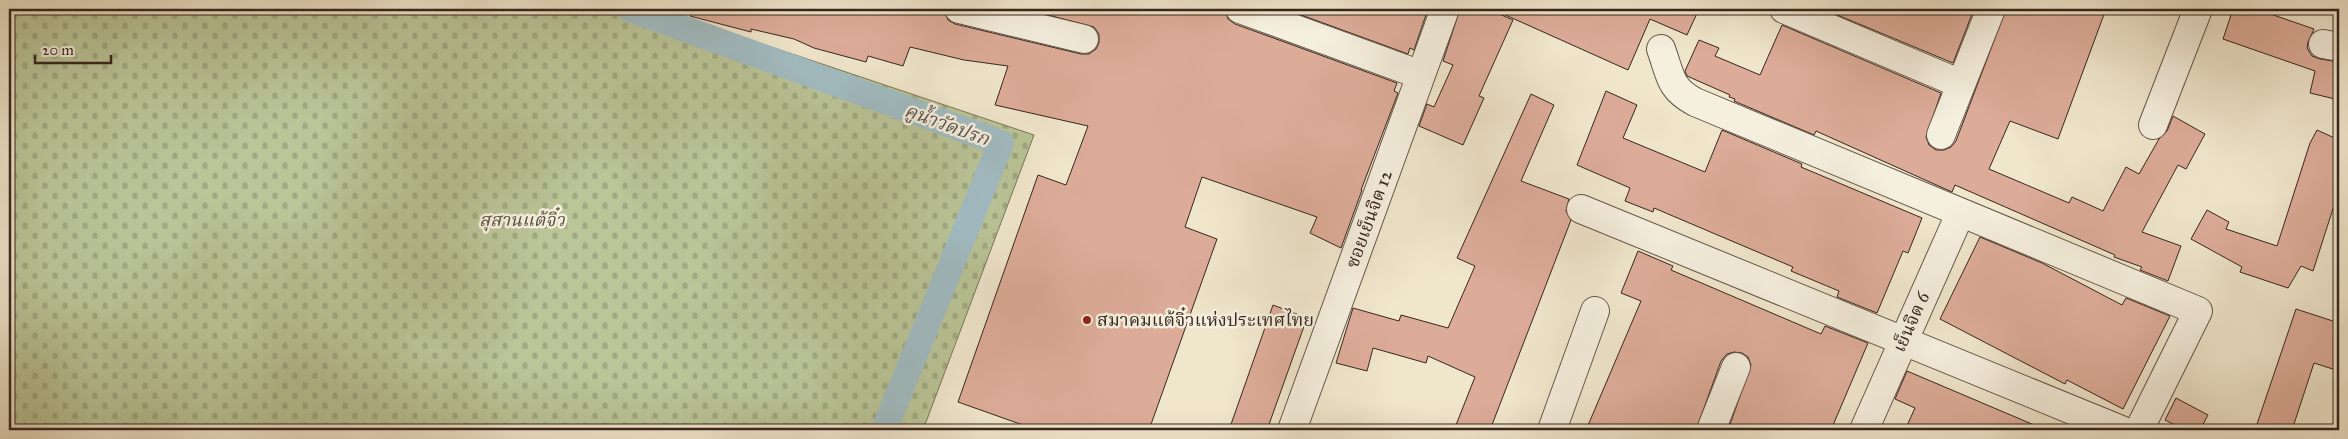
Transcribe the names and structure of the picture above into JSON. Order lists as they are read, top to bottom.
{
  "streets": {
    "street": ["ซอยเย็นจิต 12", "เย็นจิต 6"]
  },
  "water": ["คูน้ำวัดปรก"],
  "parks": ["สุสานแต้จิ๋ว"],
  "places": ["สมาคมแต้จิ๋วแห่งประเทศไทย"],
  "scale_bar": "20 m"
}
